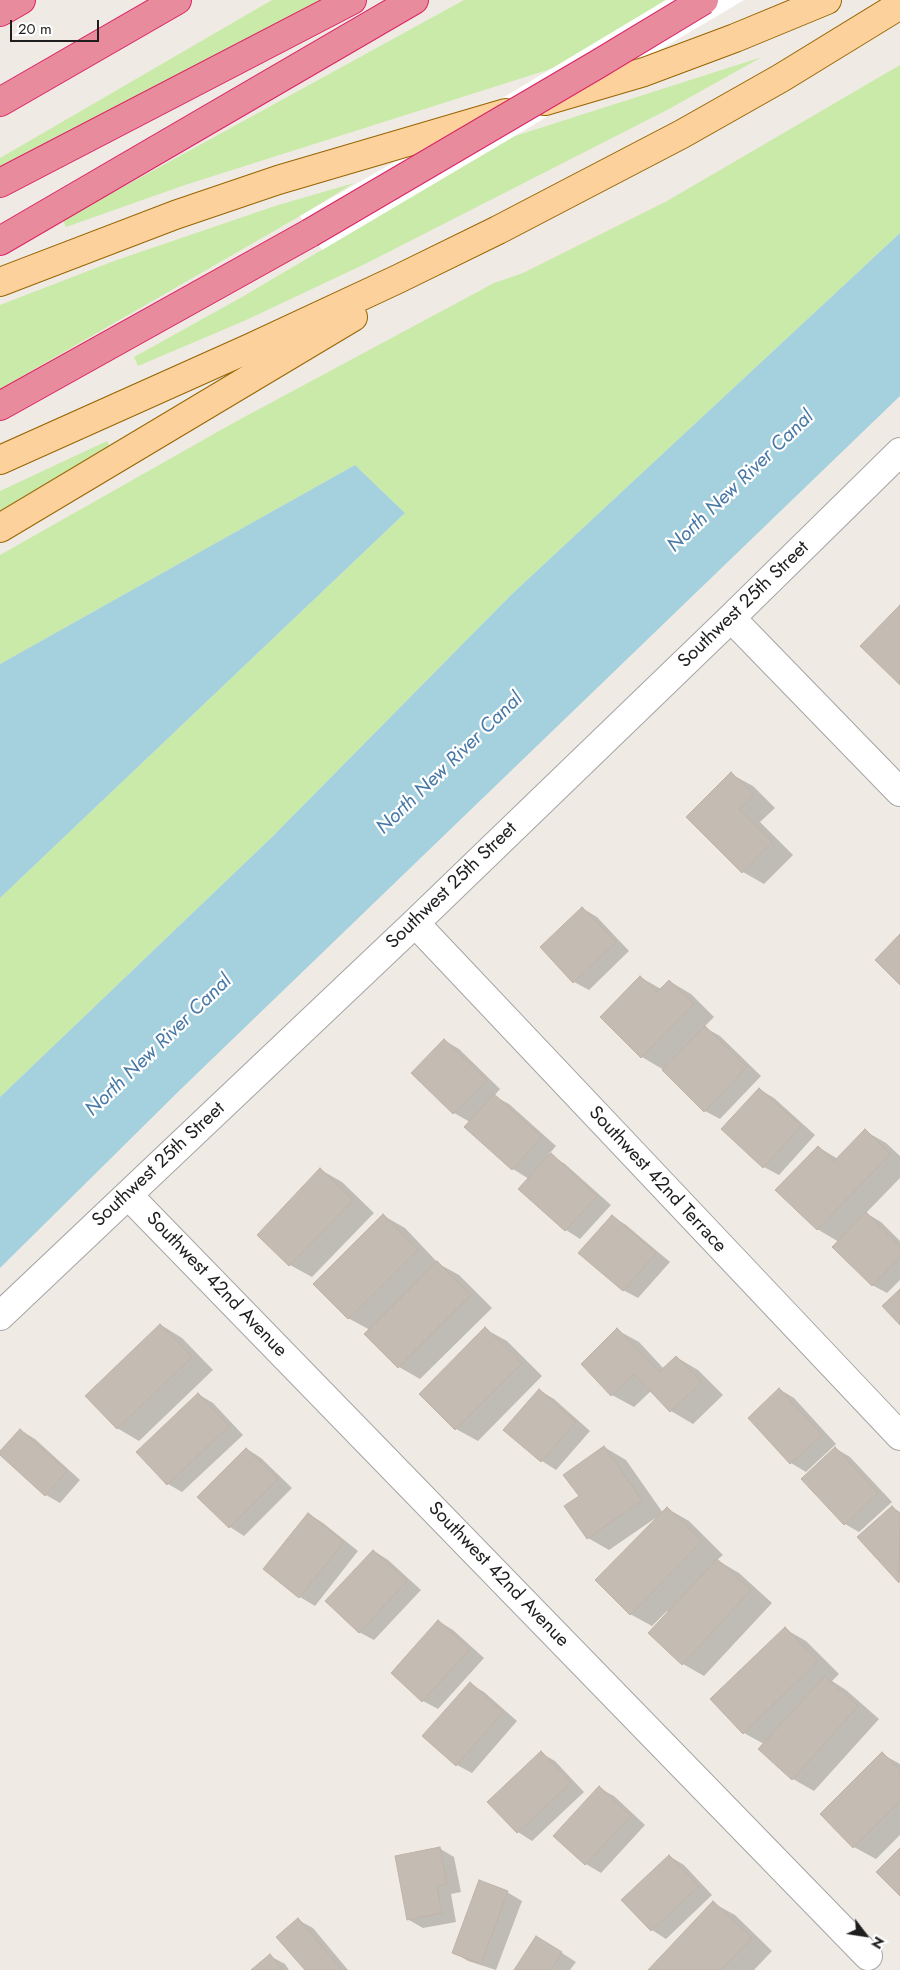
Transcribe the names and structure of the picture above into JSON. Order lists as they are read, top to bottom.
{
  "streets": {
    "street": ["Southwest 25th Street", "Southwest 42nd Terrace", "Southwest 42nd Avenue"]
  },
  "crossings": [
    ["Southwest 25th Street", "Southwest 42nd Terrace"],
    ["Southwest 25th Street", "Southwest 42nd Avenue"]
  ],
  "water": ["North New River Canal"],
  "scale_bar": "20 m",
  "north": "bottom right"
}
